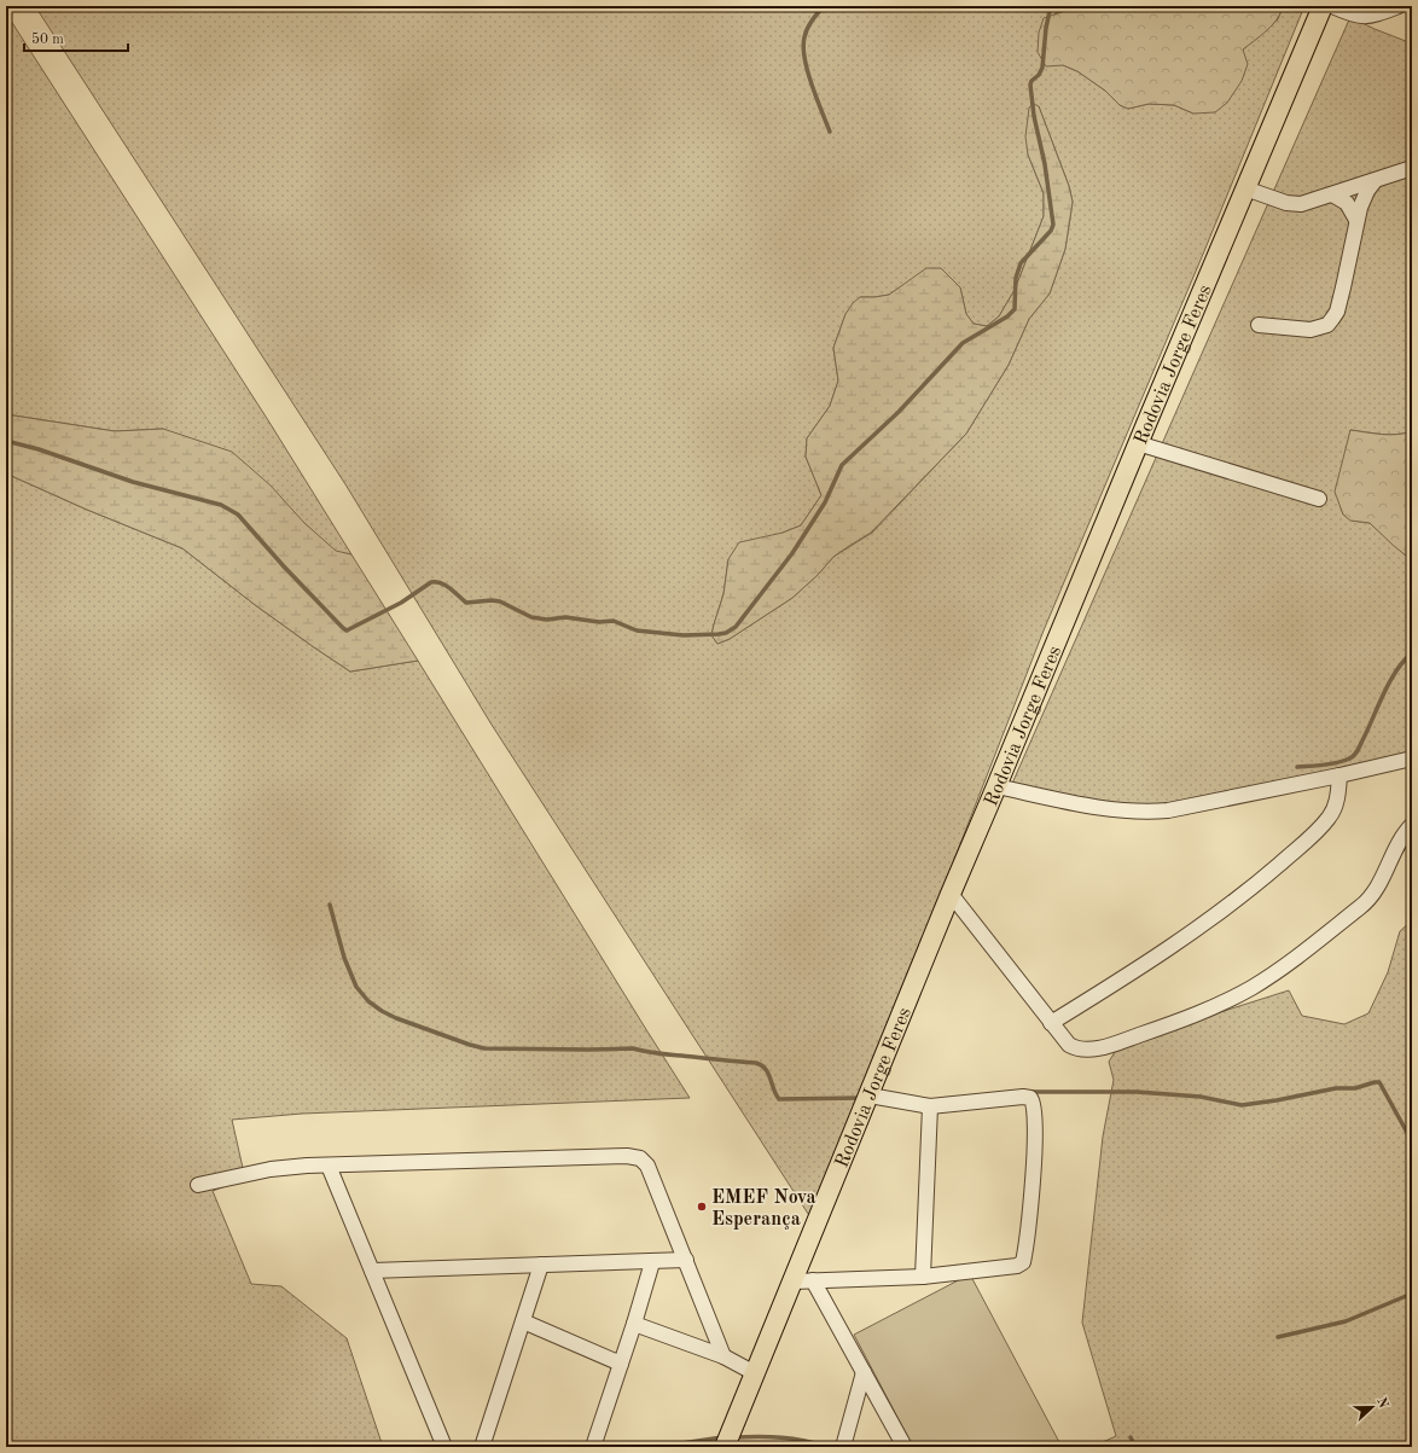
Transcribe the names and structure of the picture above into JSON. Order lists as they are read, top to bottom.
{
  "streets": {
    "main road": ["Rodovia Jorge Feres"]
  },
  "places": ["EMEF Nova Esperança"],
  "scale_bar": "50 m",
  "north": "right"
}
